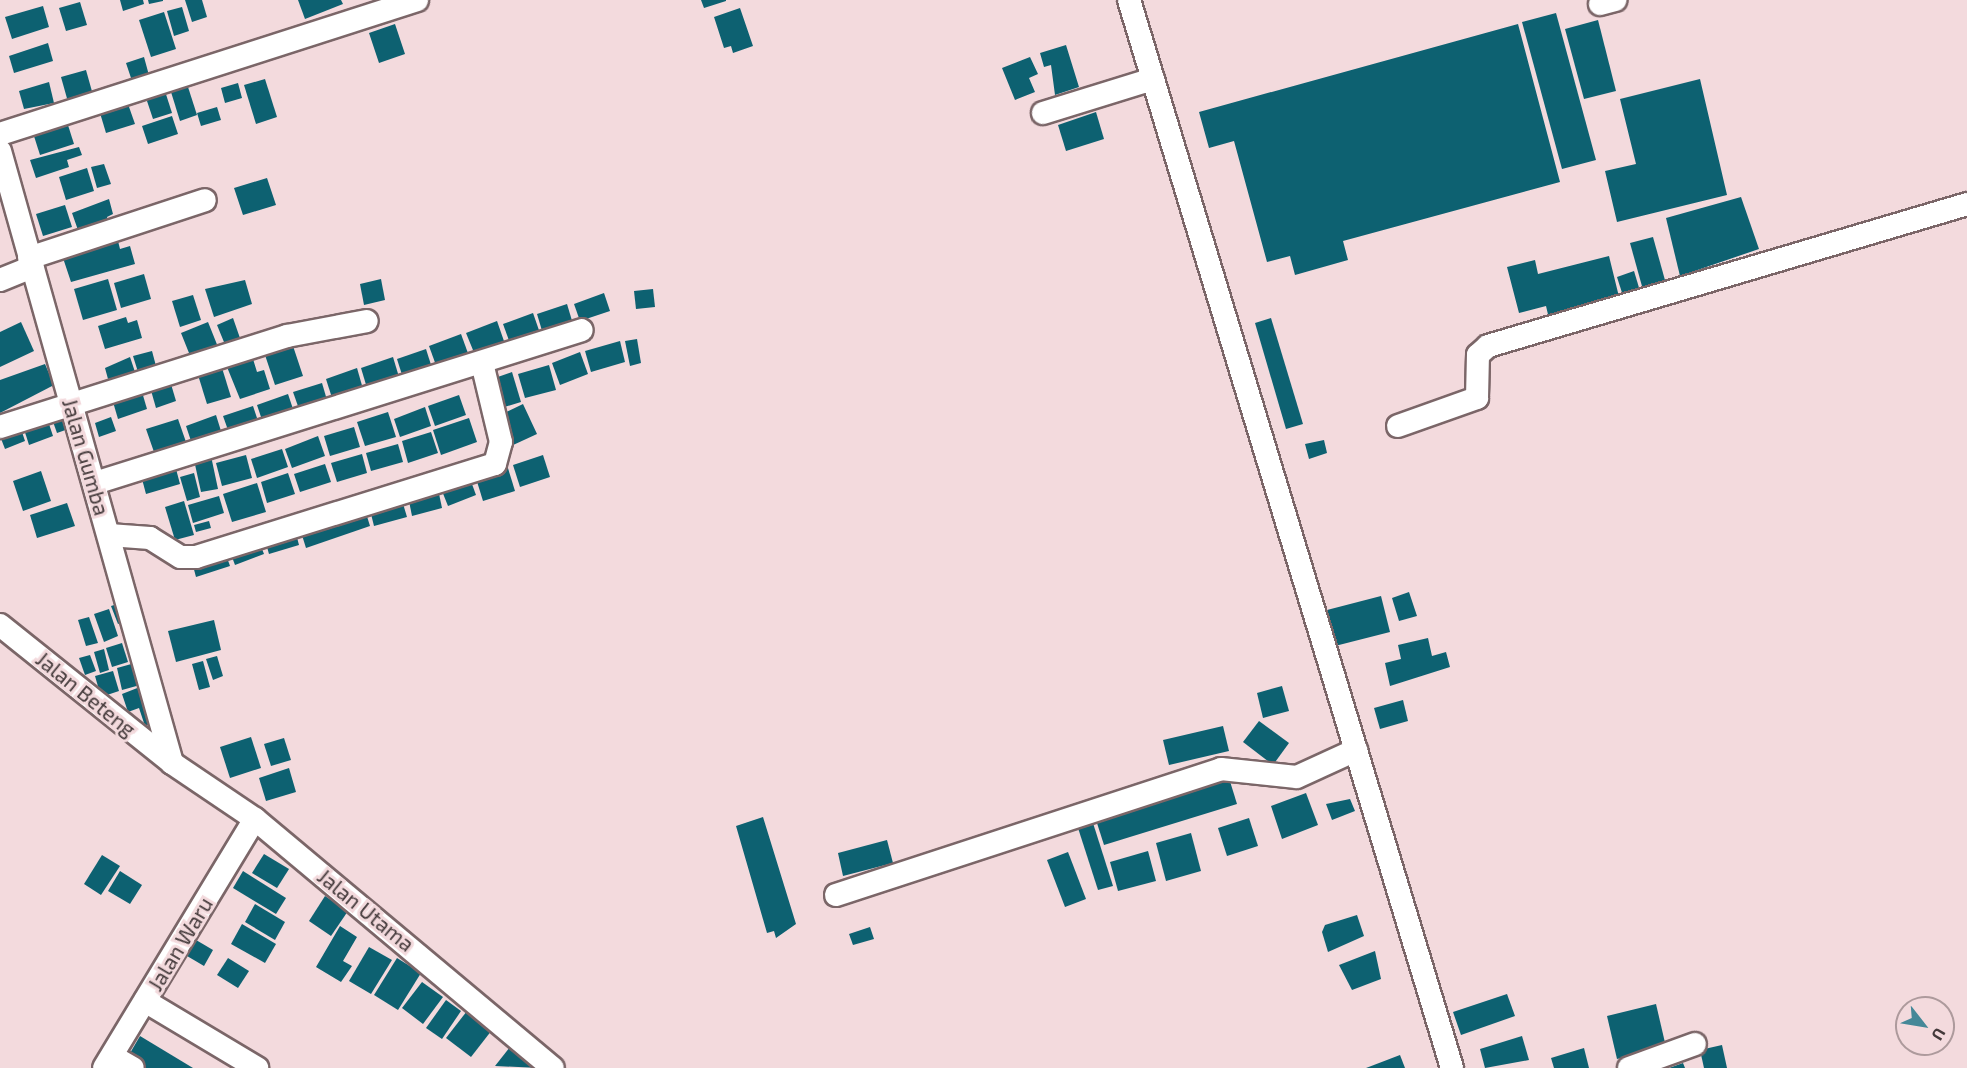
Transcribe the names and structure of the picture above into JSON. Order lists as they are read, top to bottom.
{
  "streets": {
    "street": [
      "Jalan Gumba",
      "Jalan Beteng",
      "Jalan Utama",
      "Jalan Waru"
    ]
  },
  "crossings": [
    ["Jalan Gumba", "Jalan Beteng"],
    ["Jalan Gumba", "Jalan Utama"],
    ["Jalan Beteng", "Jalan Utama"],
    ["Jalan Utama", "Jalan Waru"]
  ],
  "north": "bottom right"
}
